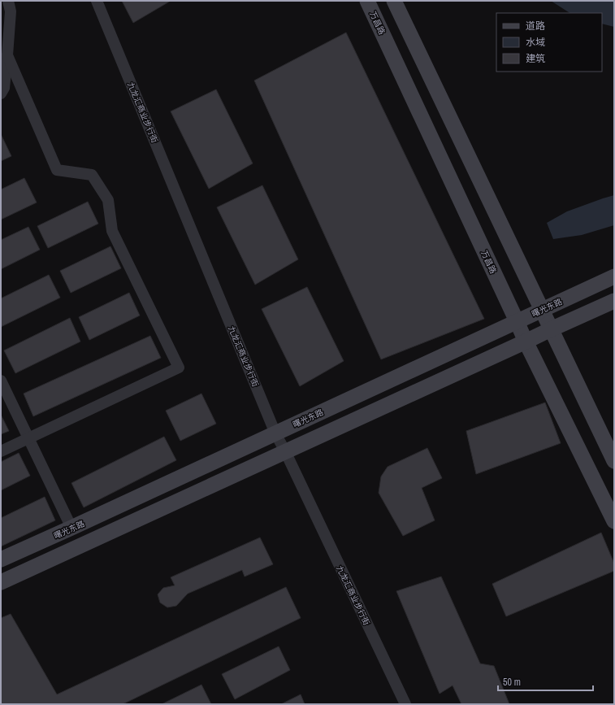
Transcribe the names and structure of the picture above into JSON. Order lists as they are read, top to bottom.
{
  "streets": {
    "main road": ["万昌路", "曙光东路"],
    "street": ["九龙汇商业步行街"]
  },
  "crossings": [
    ["万昌路", "曙光东路"],
    ["九龙汇商业步行街", "曙光东路"]
  ],
  "legend": ["道路", "水域", "建筑"],
  "scale_bar": "50 m"
}
